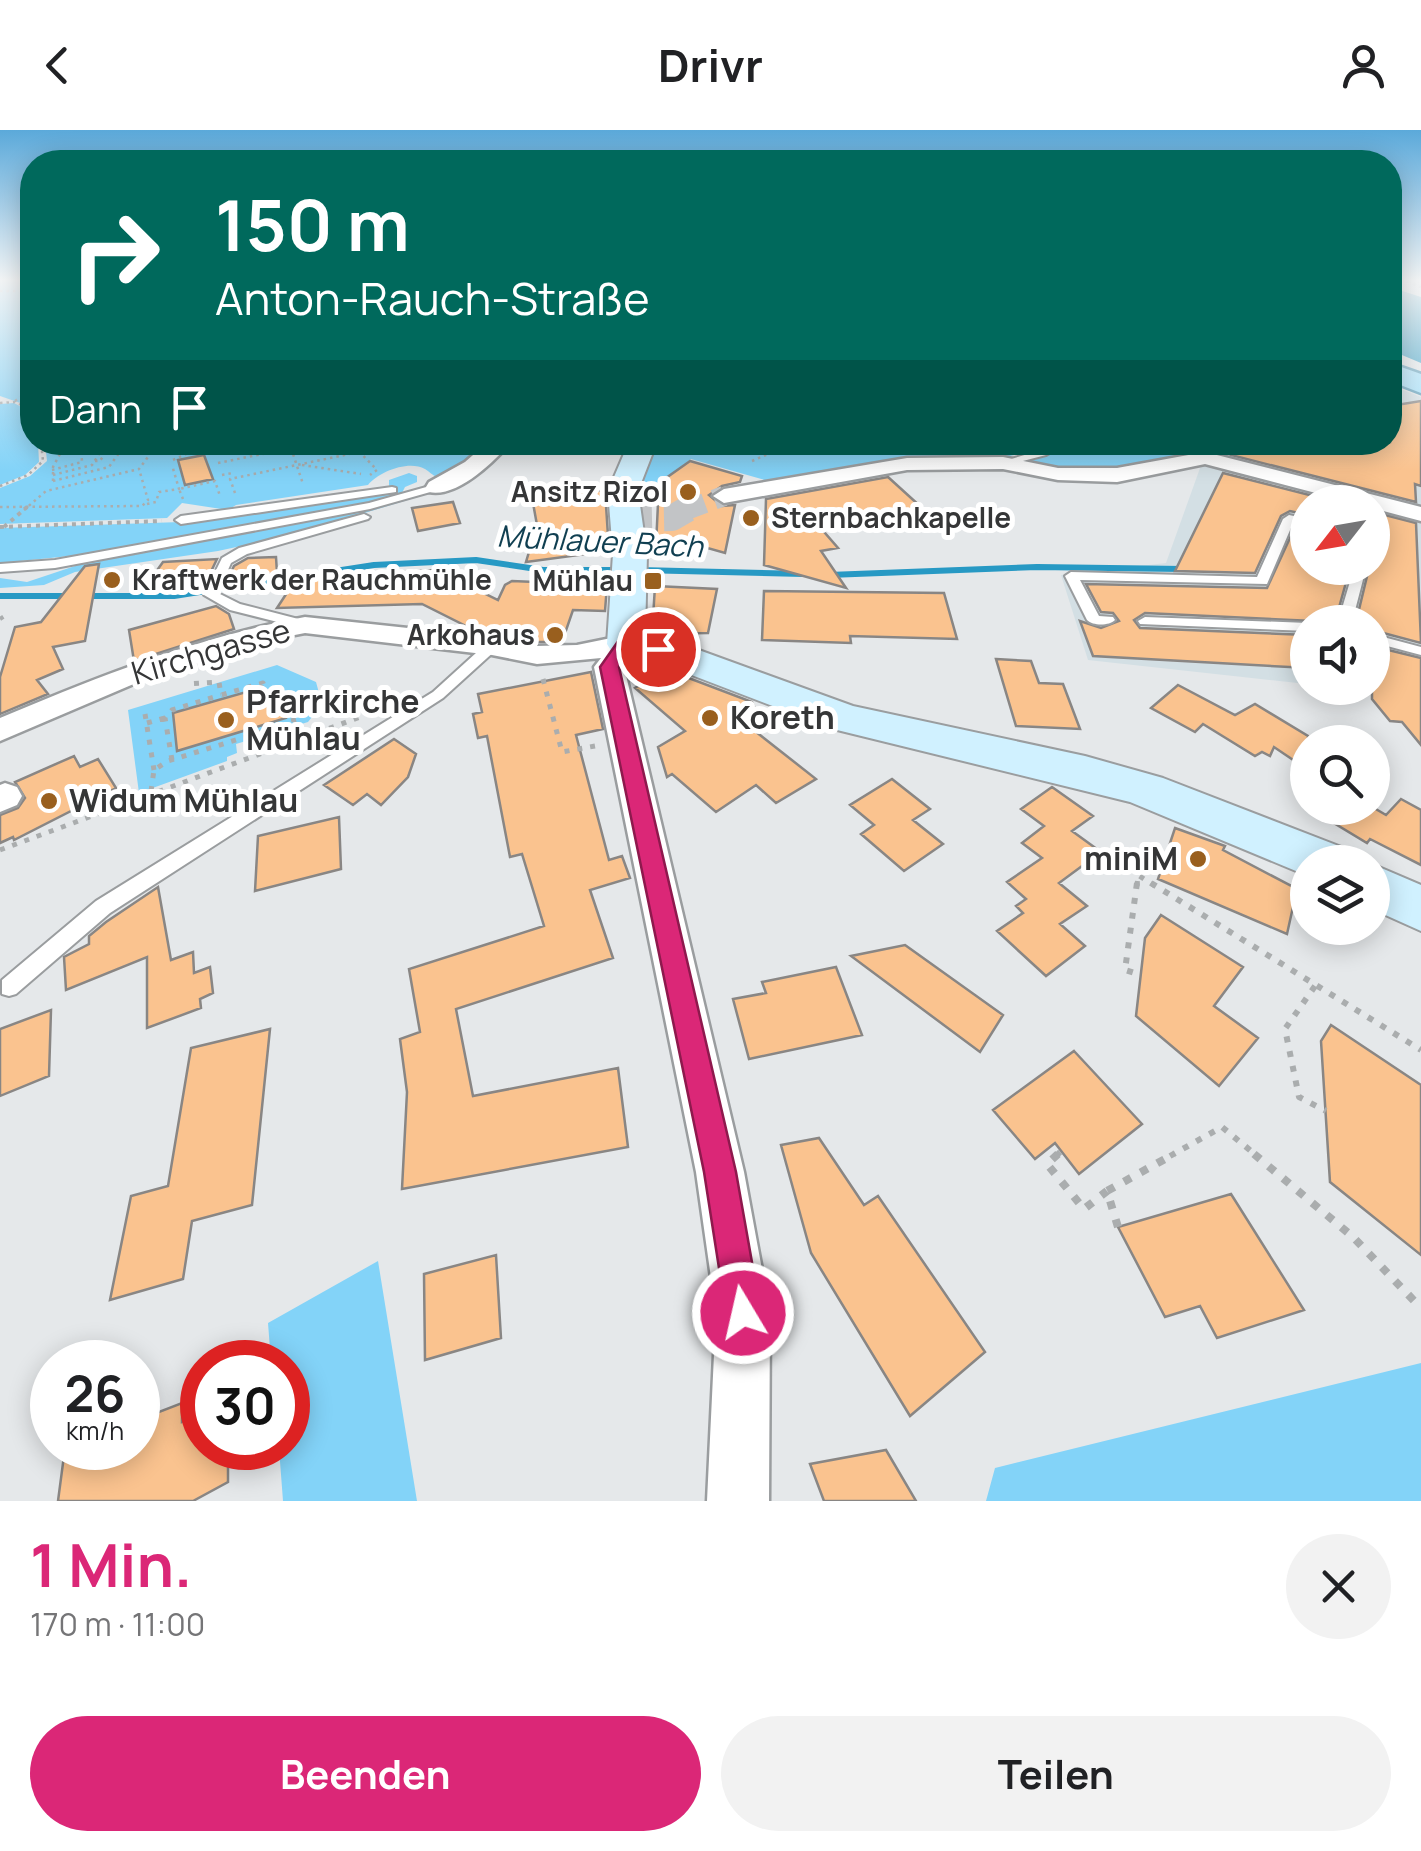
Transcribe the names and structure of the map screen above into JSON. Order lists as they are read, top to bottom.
{
  "streets": {
    "street": ["Kirchgasse"]
  },
  "water": ["Mühlauer Bach"],
  "places": {
    "other": [
      "Ansitz Rizol",
      "Sternbachkapelle",
      "Kraftwerk der Rauchmühle",
      "Arkohaus",
      "Koreth",
      "Pfarrkirche Mühlau",
      "Widum Mühlau",
      "miniM"
    ],
    "transit": ["Mühlau"]
  },
  "north": "bottom left",
  "page": {
    "header": "Drivr",
    "turn": ["150 m", "Anton-Rauch-Straße"],
    "then": "Dann",
    "speed": "26 km/h",
    "limit": "30",
    "heading": ["1 Min.", "170 m · 11:00"],
    "buttons": ["Beenden", "Teilen"]
  }
}
